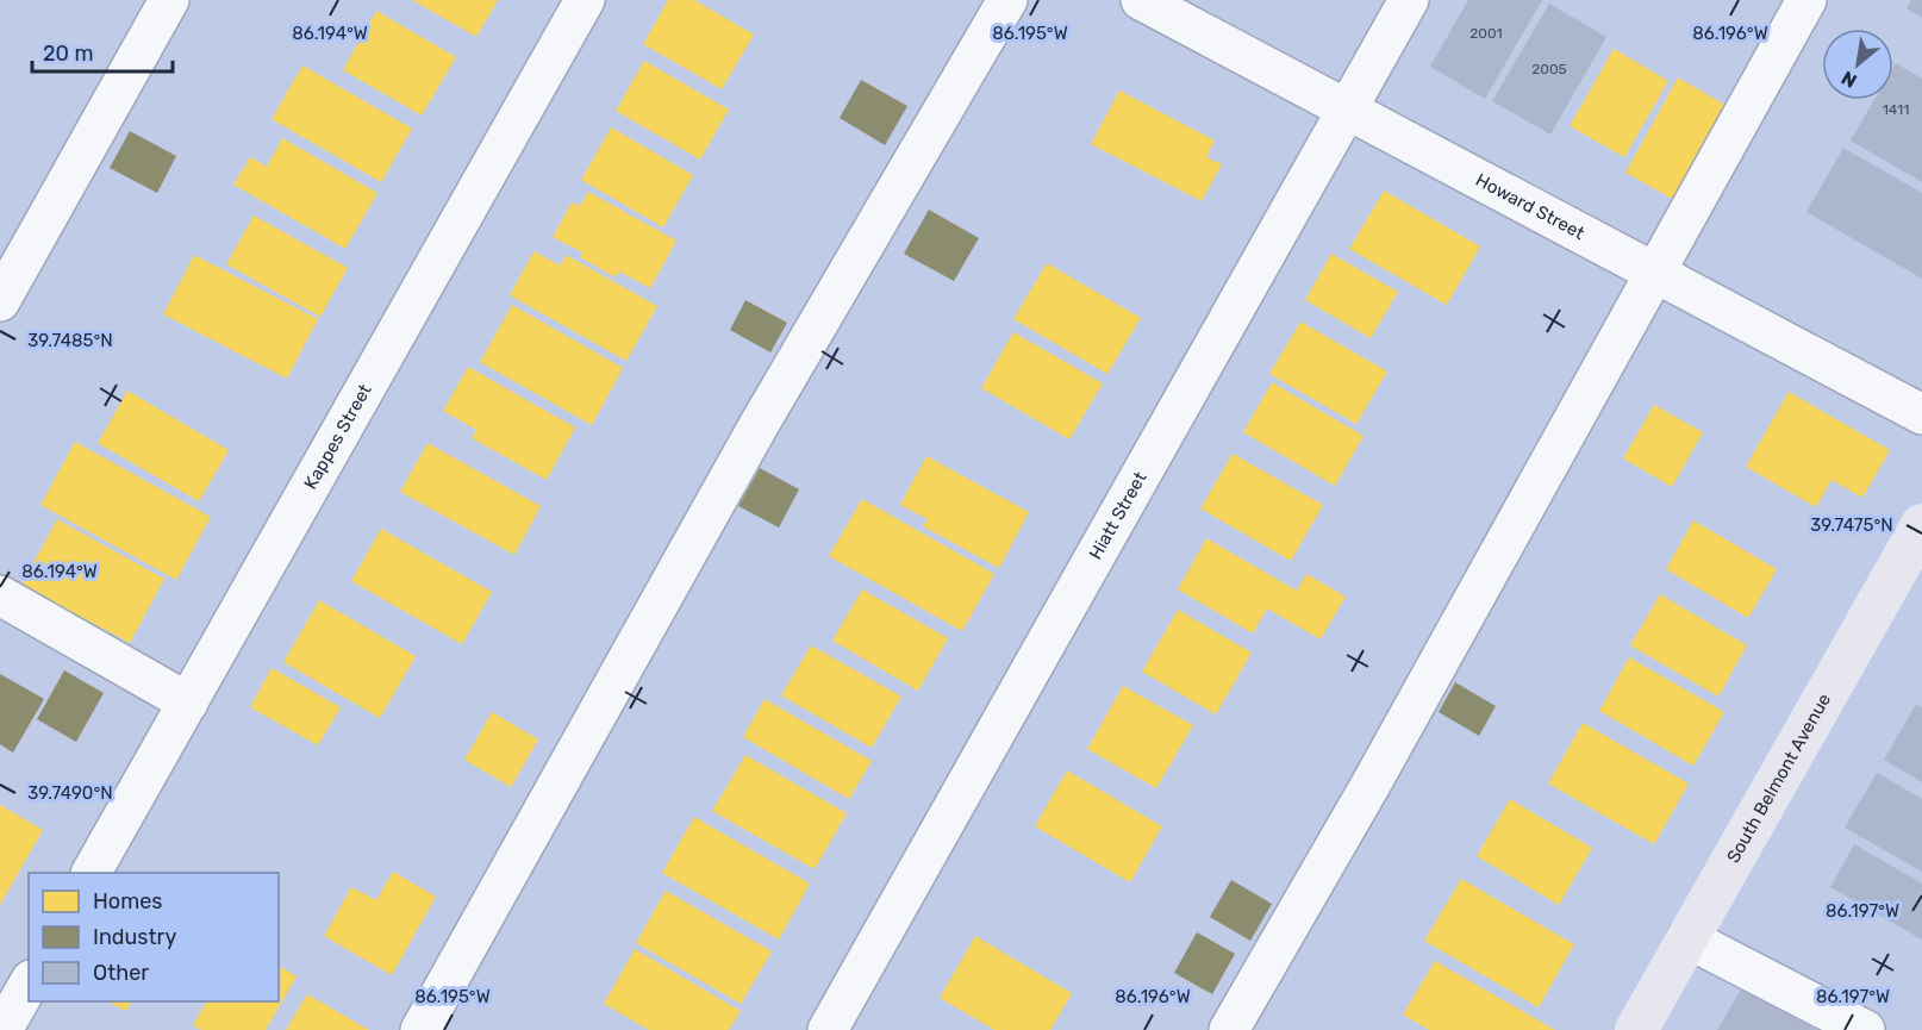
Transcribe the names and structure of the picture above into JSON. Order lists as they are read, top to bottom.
{
  "streets": {
    "main road": ["South Belmont Avenue"],
    "street": ["Howard Street", "Kappes Street", "Hiatt Street"]
  },
  "crossings": [
    ["Howard Street", "Hiatt Street"]
  ],
  "house_numbers": ["2001", "2005", "1411"],
  "legend": ["Homes", "Industry", "Other"],
  "scale_bar": "20 m",
  "north": "bottom left",
  "coordinates": [
    "86.194°W",
    "86.195°W",
    "86.196°W",
    "39.7485°N",
    "39.7475°N",
    "39.7490°N",
    "86.197°W"
  ]
}
